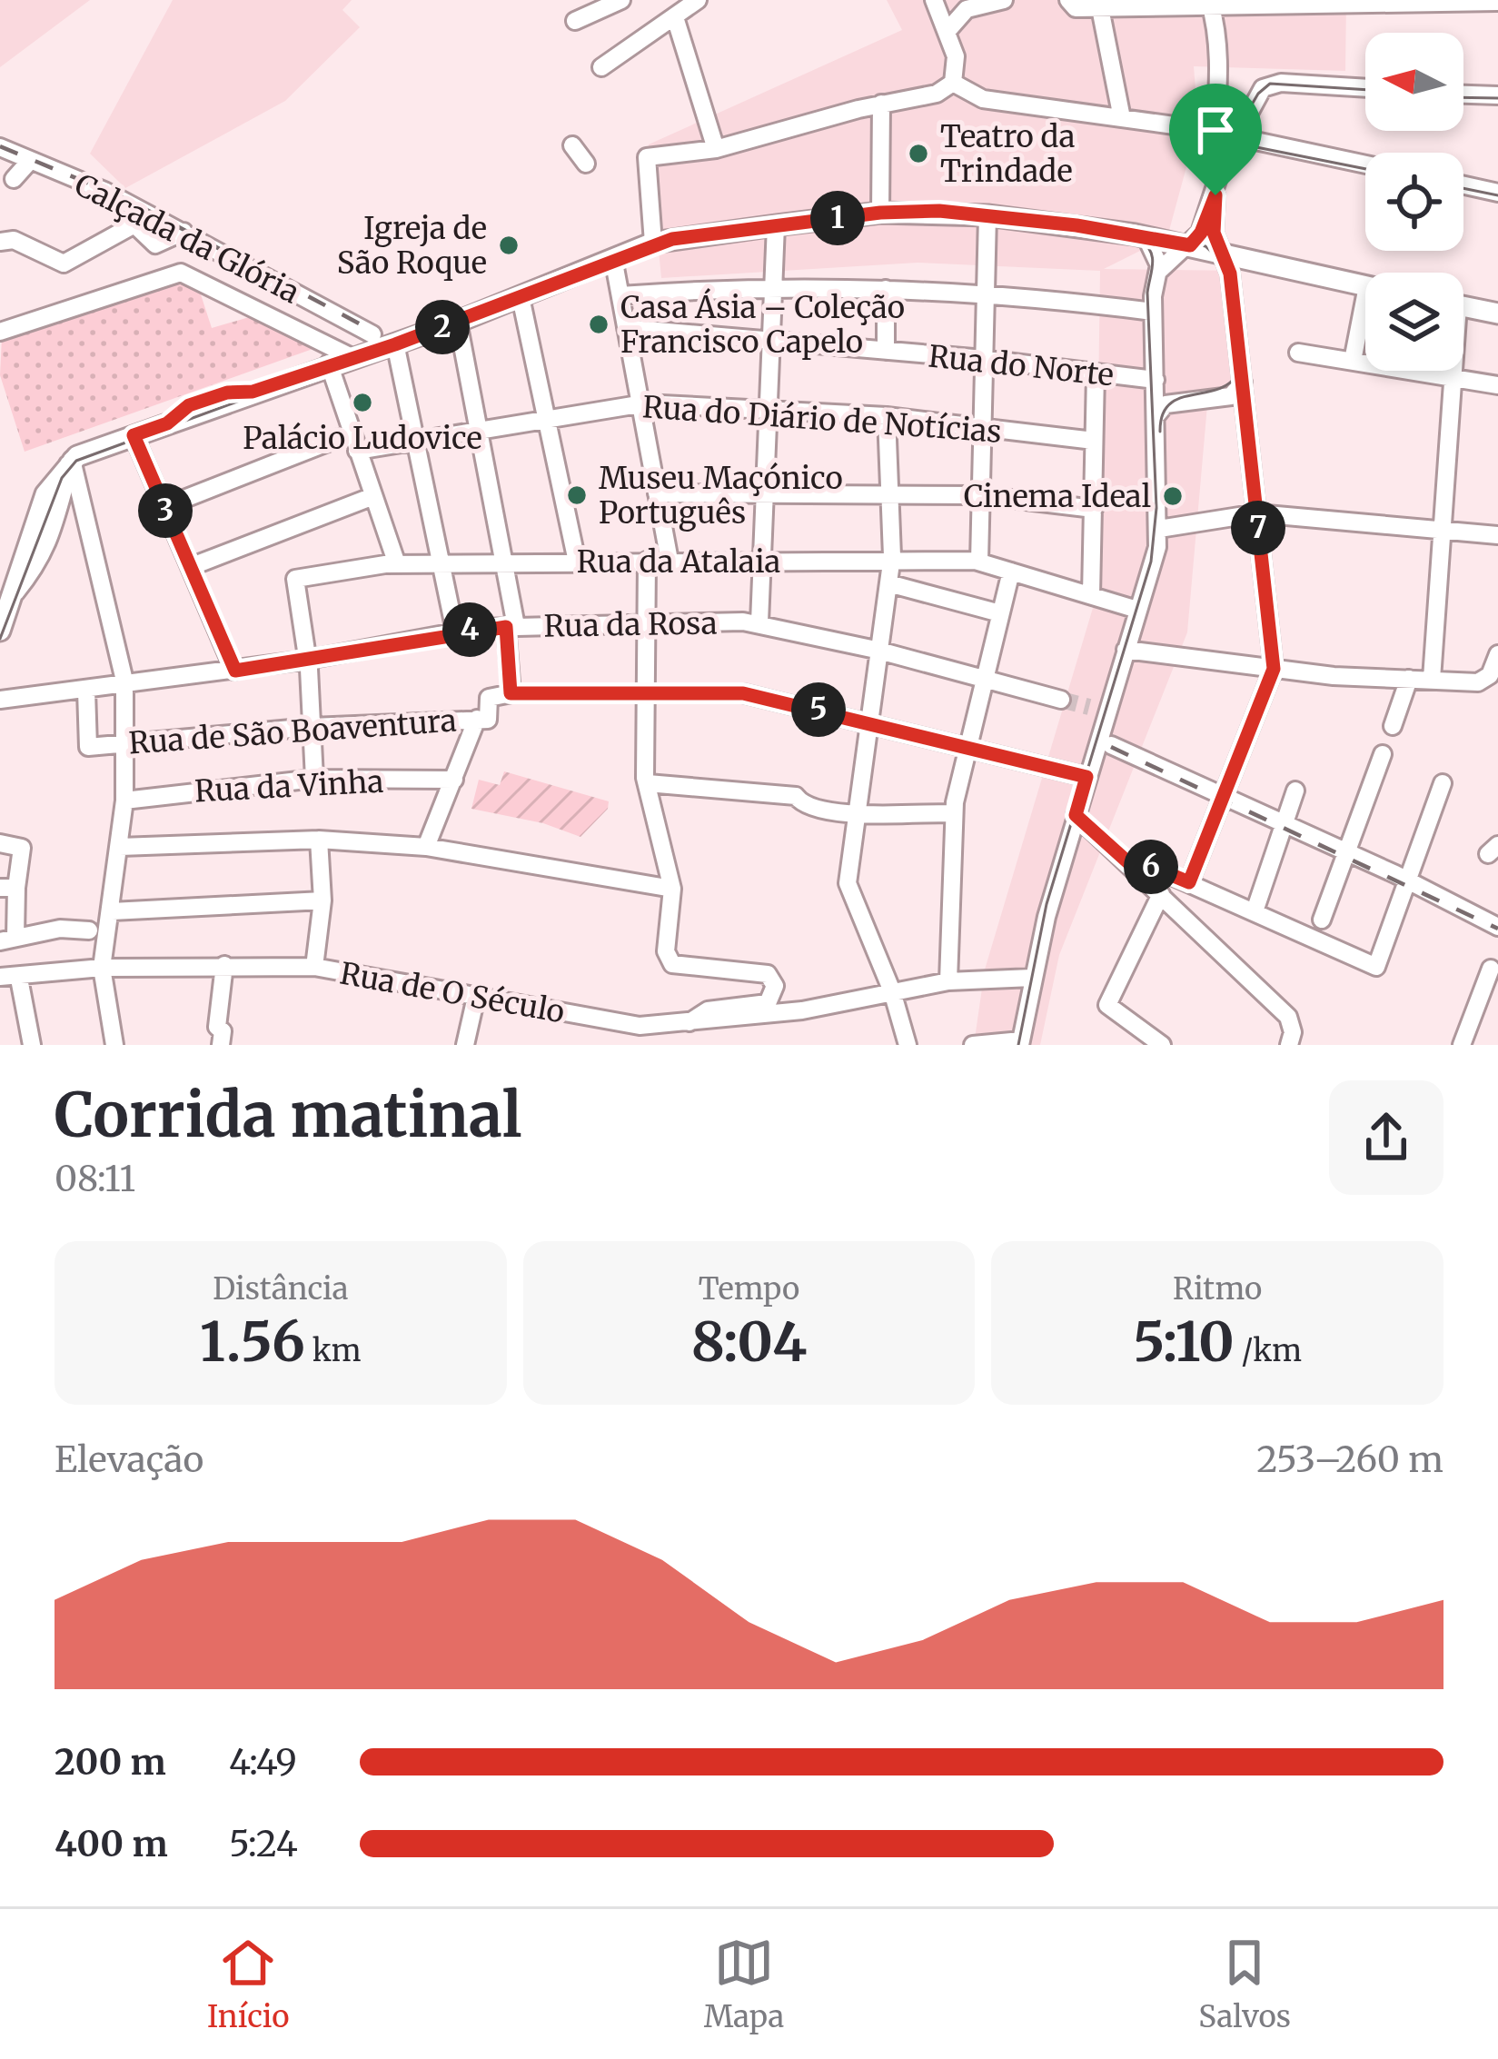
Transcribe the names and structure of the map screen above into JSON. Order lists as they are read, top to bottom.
{
  "streets": {
    "street": [
      "Calçada da Glória",
      "Rua do Norte",
      "Rua do Diário de Notícias",
      "Rua da Atalaia",
      "Rua da Rosa",
      "Rua de São Boaventura",
      "Rua da Vinha",
      "Rua de O Século"
    ]
  },
  "crossings": [
    ["Rua da Atalaia", "Rua da Rosa"],
    ["Rua da Rosa", "Rua de São Boaventura"]
  ],
  "places": [
    "Teatro da Trindade",
    "Igreja de São Roque",
    "Casa Ásia – Coleção Francisco Capelo",
    "Palácio Ludovice",
    "Museu Maçónico Português",
    "Cinema Ideal"
  ],
  "north": "left",
  "page": {
    "pins": [
      "1",
      "2",
      "3",
      "7",
      "4",
      "5",
      "6"
    ],
    "heading": ["Corrida matinal", "08:11"],
    "stats": [
      ["Distância", "1.56 km"],
      ["Tempo", "8:04"],
      ["Ritmo", "5:10 /km"]
    ],
    "chart": ["Elevação", "253–260 m"],
    "list": [
      {
        "name": "200 m",
        "note": "4:49"
      },
      {
        "name": "400 m",
        "note": "5:24"
      }
    ],
    "tabs": ["Início", "Mapa", "Salvos"]
  }
}
